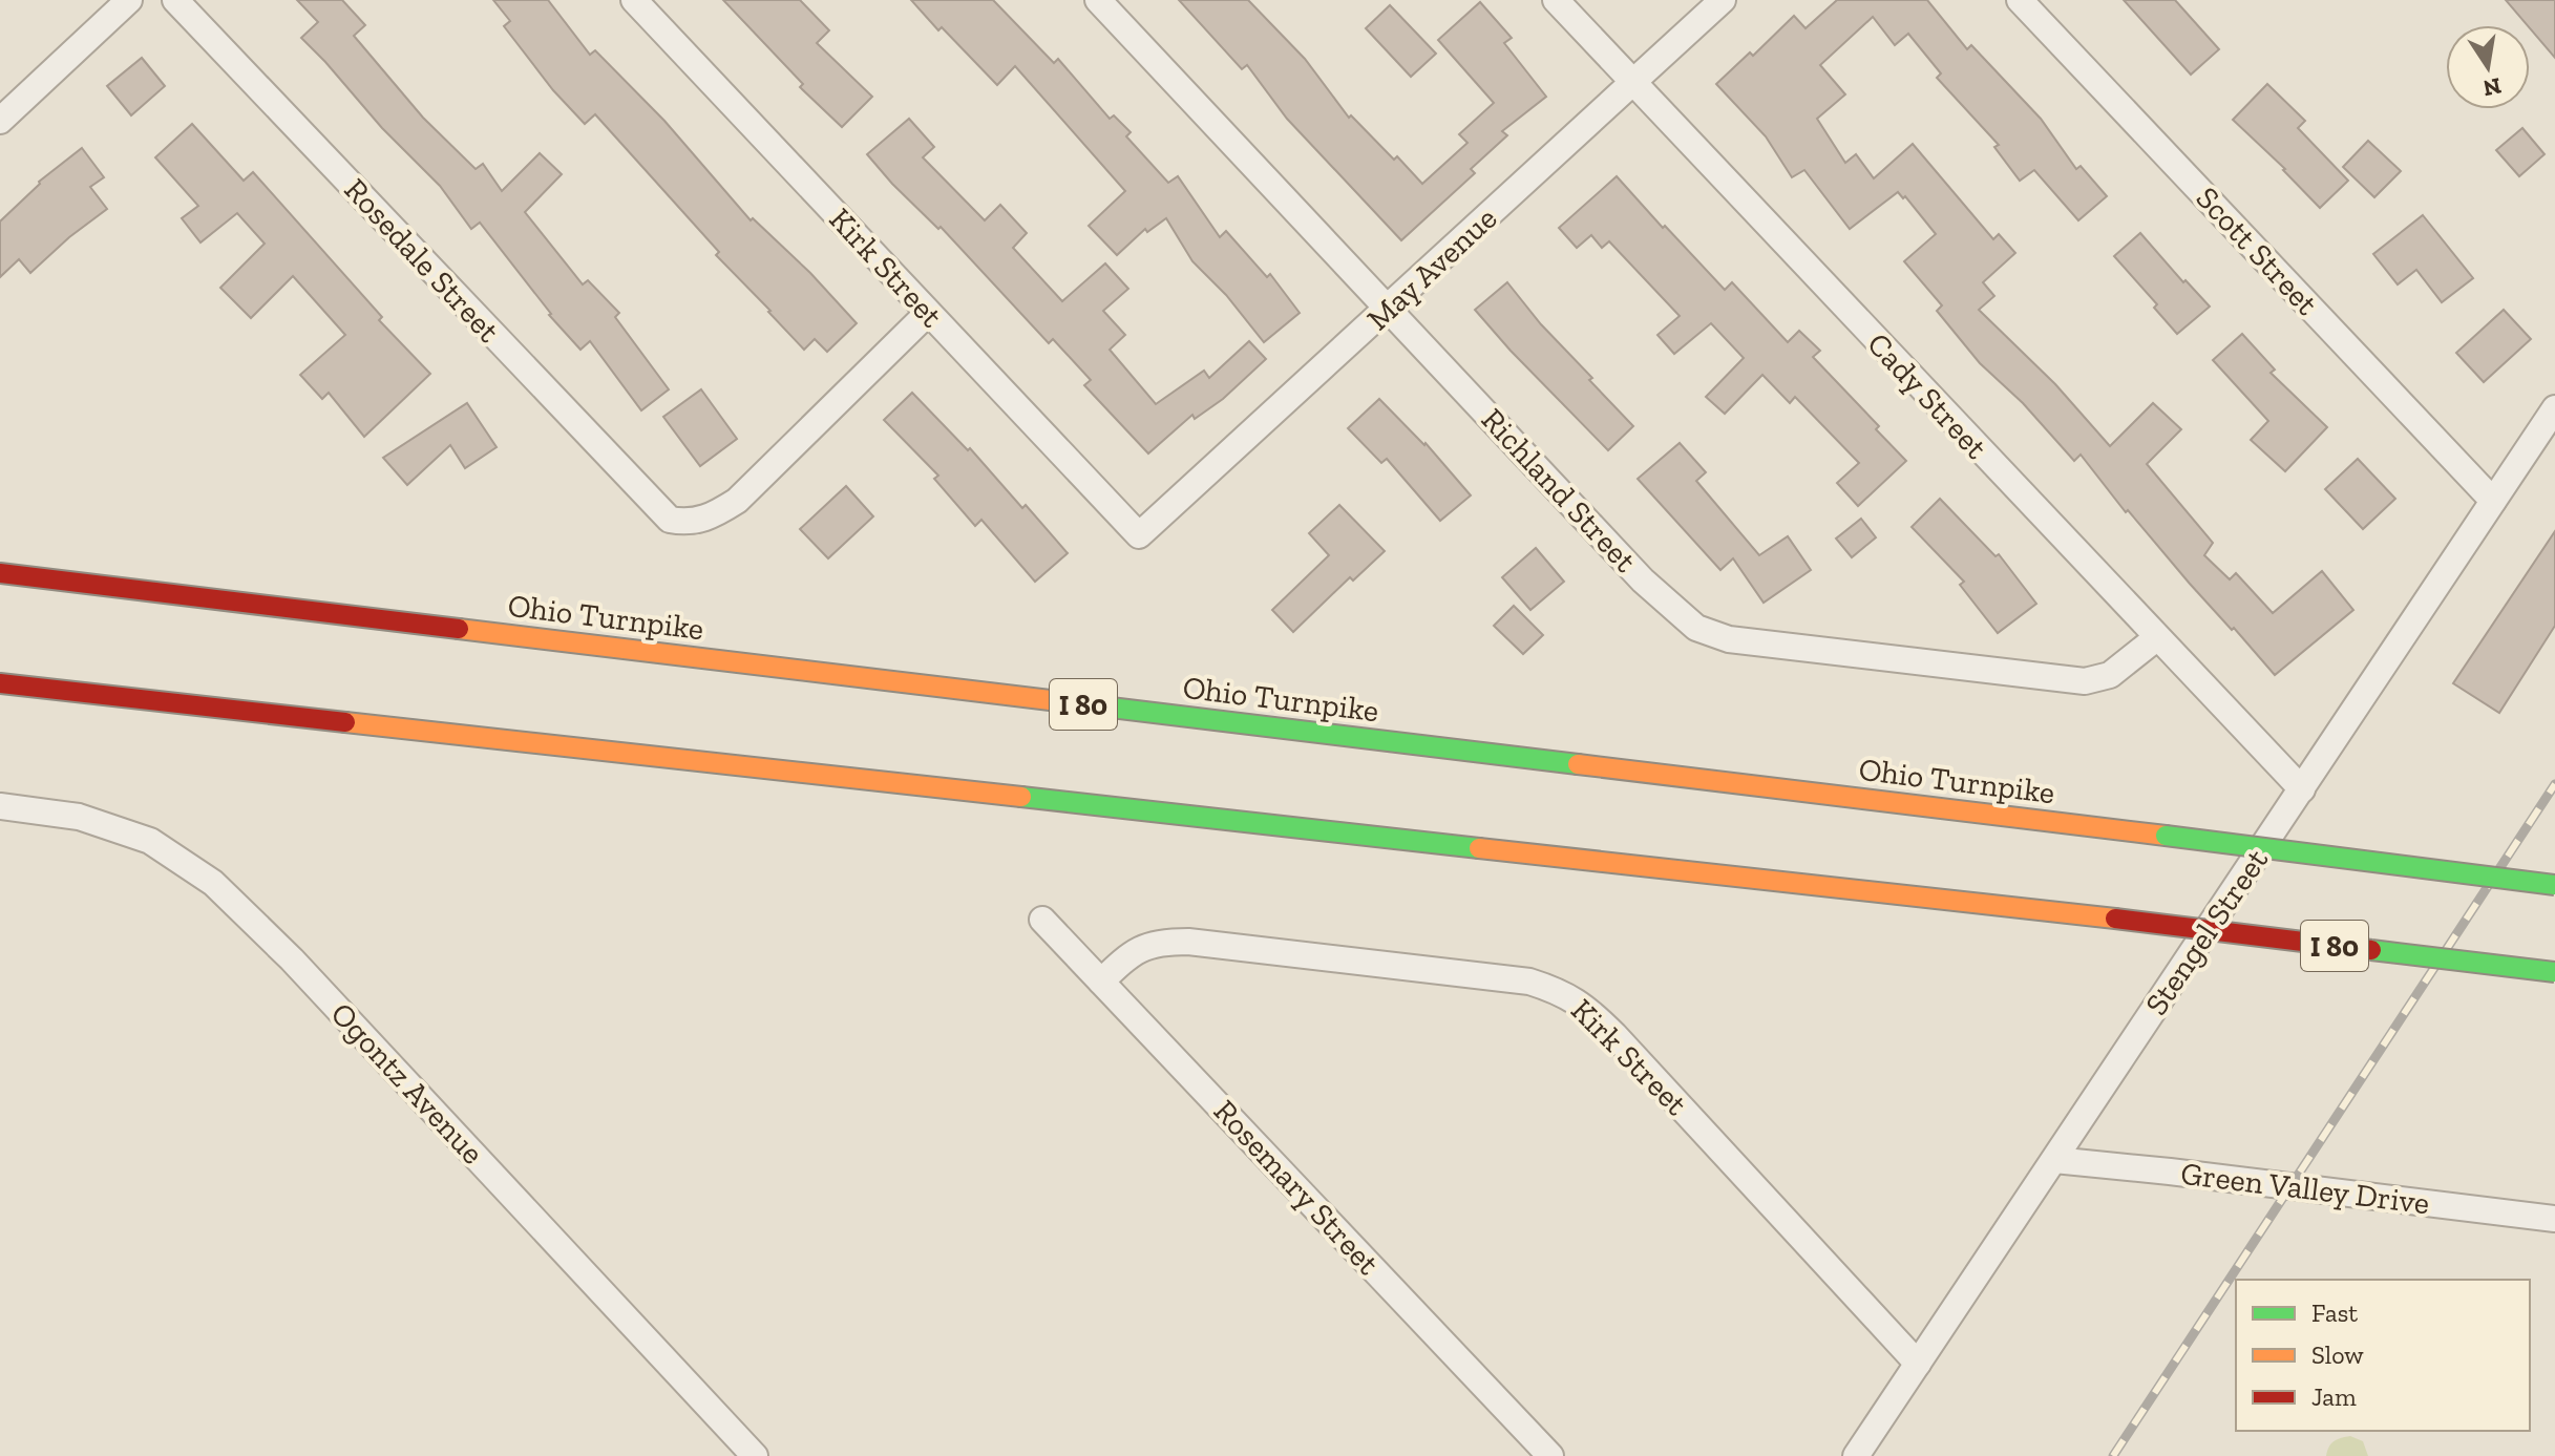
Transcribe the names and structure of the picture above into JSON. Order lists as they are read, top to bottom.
{
  "streets": {
    "highway": ["Ohio Turnpike", "I 80"],
    "street": [
      "Scott Street",
      "Rosedale Street",
      "Kirk Street",
      "May Avenue",
      "Cady Street",
      "Richland Street",
      "Stengel Street",
      "Ogontz Avenue",
      "Rosemary Street",
      "Green Valley Drive"
    ]
  },
  "crossings": [
    ["Scott Street", "Stengel Street"],
    ["Rosedale Street", "Kirk Street"],
    ["Kirk Street", "May Avenue"],
    ["Kirk Street", "Stengel Street"],
    ["Kirk Street", "Rosemary Street"],
    ["May Avenue", "Cady Street"],
    ["May Avenue", "Richland Street"],
    ["Cady Street", "Richland Street"],
    ["Cady Street", "Stengel Street"],
    ["Stengel Street", "Green Valley Drive"]
  ],
  "legend": ["Fast", "Slow", "Jam"],
  "north": "bottom"
}
